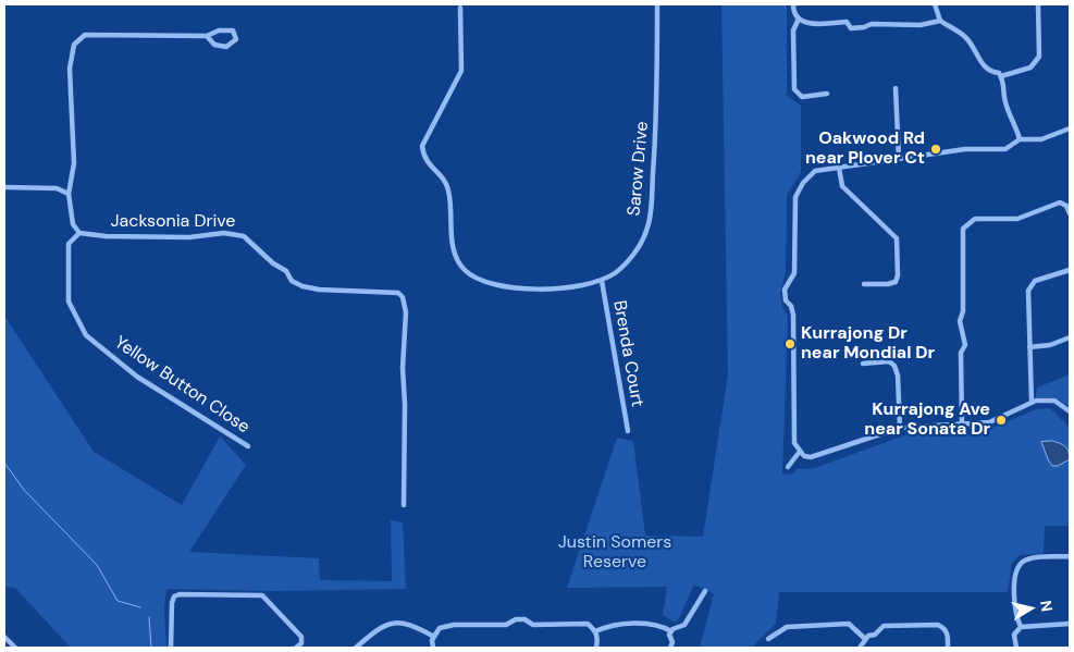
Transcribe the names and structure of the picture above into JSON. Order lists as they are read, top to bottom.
{
  "streets": {
    "street": [
      "Sarow Drive",
      "Jacksonia Drive",
      "Brenda Court",
      "Yellow Button Close"
    ]
  },
  "crossings": [
    ["Sarow Drive", "Brenda Court"],
    ["Jacksonia Drive", "Yellow Button Close"]
  ],
  "parks": ["Justin Somers Reserve"],
  "places": ["Oakwood Rd near Plover Ct", "Kurrajong Dr near Mondial Dr", "Kurrajong Ave near Sonata Dr"],
  "north": "right"
}
